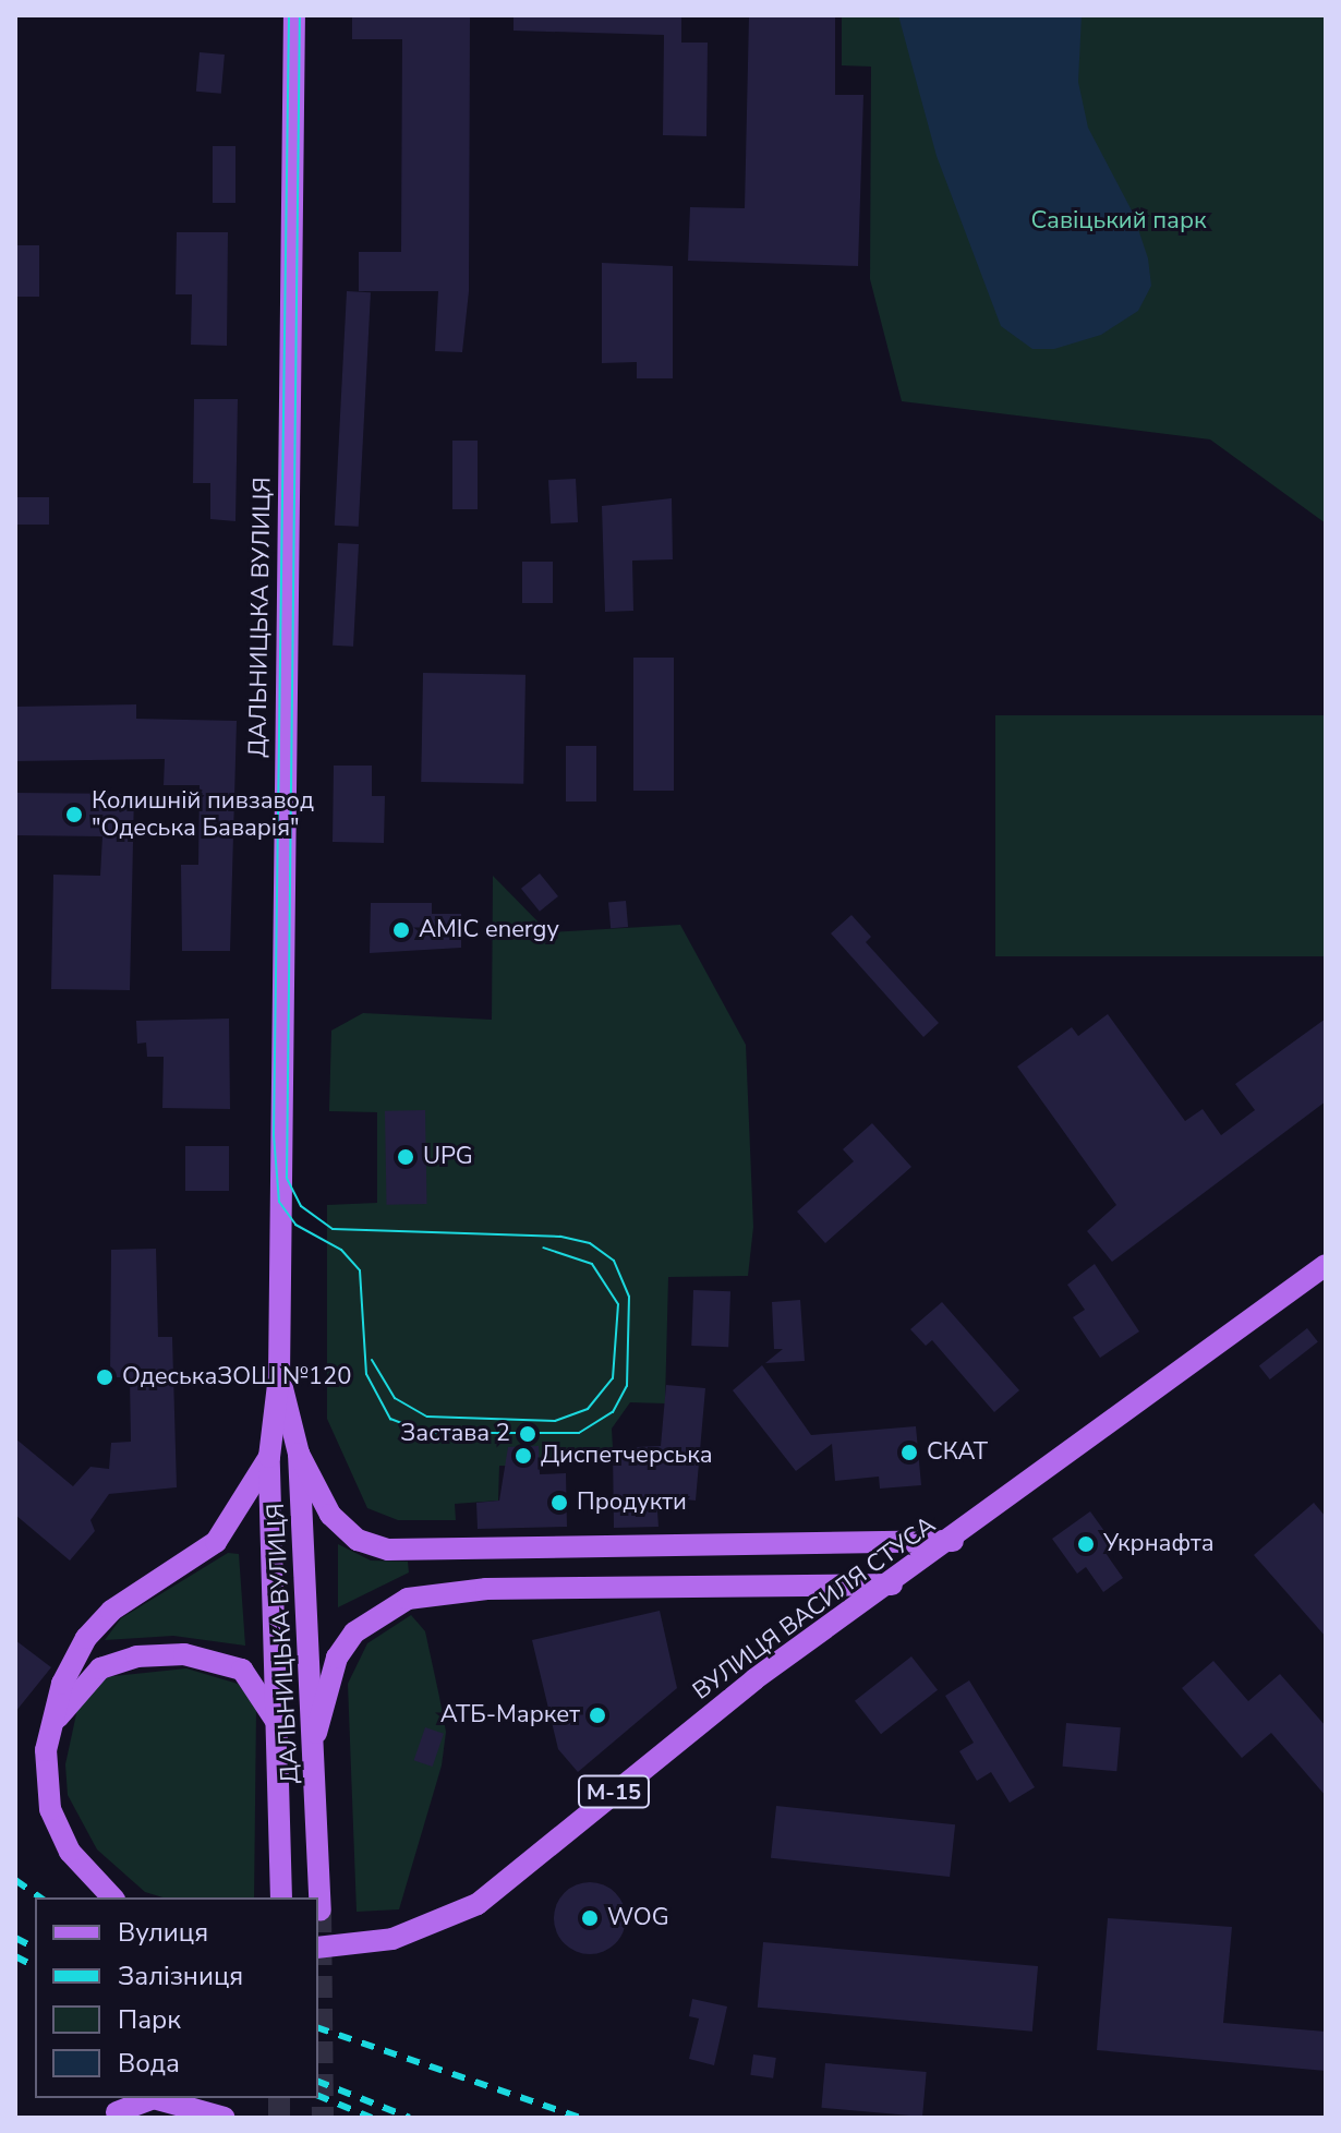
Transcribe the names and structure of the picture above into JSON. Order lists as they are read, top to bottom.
{
  "streets": {
    "main road": ["ДАЛЬНИЦЬКА ВУЛИЦЯ", "ВУЛИЦЯ ВАСИЛЯ СТУСА", "М-15"]
  },
  "parks": ["Савіцький парк"],
  "places": [
    "Колишній пивзавод \"Одеська Баварія\"",
    "AMIC energy",
    "UPG",
    "ОдеськаЗОШ №120",
    "Застава 2",
    "СКАТ",
    "Диспетчерська",
    "Продукти",
    "Укрнафта",
    "АТБ-Маркет",
    "WOG"
  ],
  "legend": [
    "Вулиця",
    "Залізниця",
    "Парк",
    "Вода"
  ]
}
